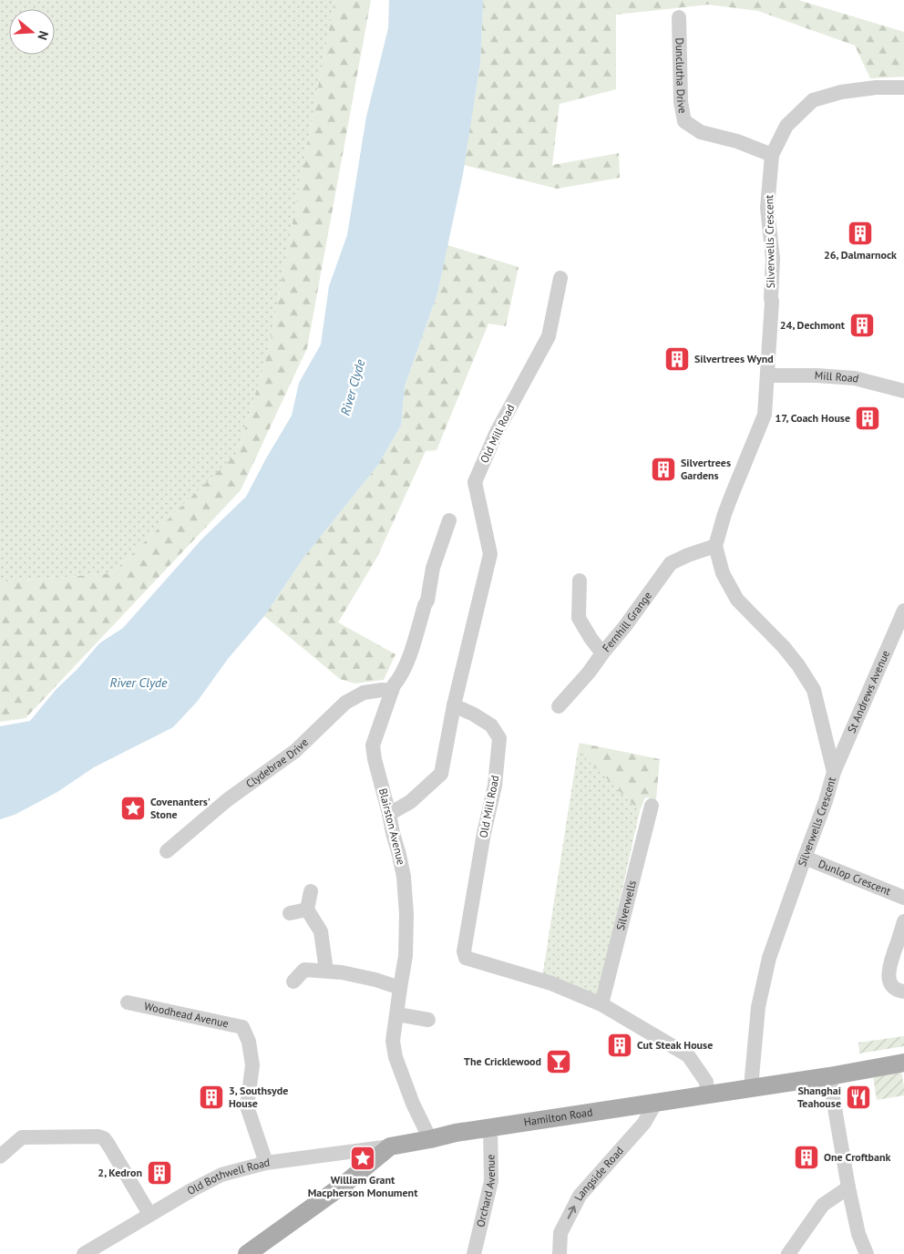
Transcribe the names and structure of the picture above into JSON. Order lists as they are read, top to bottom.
{
  "streets": {
    "main road": ["Hamilton Road"],
    "street": [
      "Dunclutha Drive",
      "Silverwells Crescent",
      "Mill Road",
      "Old Mill Road",
      "Fernhill Grange",
      "St Andrews Avenue",
      "Clydebrae Drive",
      "Blairston Avenue",
      "Dunlop Crescent",
      "Silverwells",
      "Woodhead Avenue",
      "Langside Road",
      "Old Bothwell Road",
      "Orchard Avenue"
    ]
  },
  "crossings": [
    ["Dunclutha Drive", "Silverwells Crescent"],
    ["Silverwells Crescent", "Mill Road"],
    ["Silverwells Crescent", "Fernhill Grange"],
    ["Silverwells Crescent", "St Andrews Avenue"],
    ["Silverwells Crescent", "Dunlop Crescent"],
    ["Silverwells Crescent", "Hamilton Road"],
    ["Old Mill Road", "Silverwells"],
    ["Old Mill Road", "Hamilton Road"],
    ["Clydebrae Drive", "Blairston Avenue"],
    ["Blairston Avenue", "Hamilton Road"],
    ["Woodhead Avenue", "Old Bothwell Road"],
    ["Hamilton Road", "Langside Road"],
    ["Hamilton Road", "Old Bothwell Road"],
    ["Hamilton Road", "Orchard Avenue"]
  ],
  "one_way": ["Langside Road"],
  "water": ["River Clyde"],
  "places": {
    "building": [
      "26, Dalmarnock",
      "24, Dechmont",
      "Silvertrees Wynd",
      "17, Coach House",
      "Silvertrees Gardens",
      "Cut Steak House",
      "3, Southsyde House",
      "One Croftbank",
      "2, Kedron"
    ],
    "place": ["Covenanters' Stone", "William Grant Macpherson Monument"],
    "bar": ["The Cricklewood"],
    "restaurant": ["Shanghai Teahouse"]
  },
  "north": "right"
}
